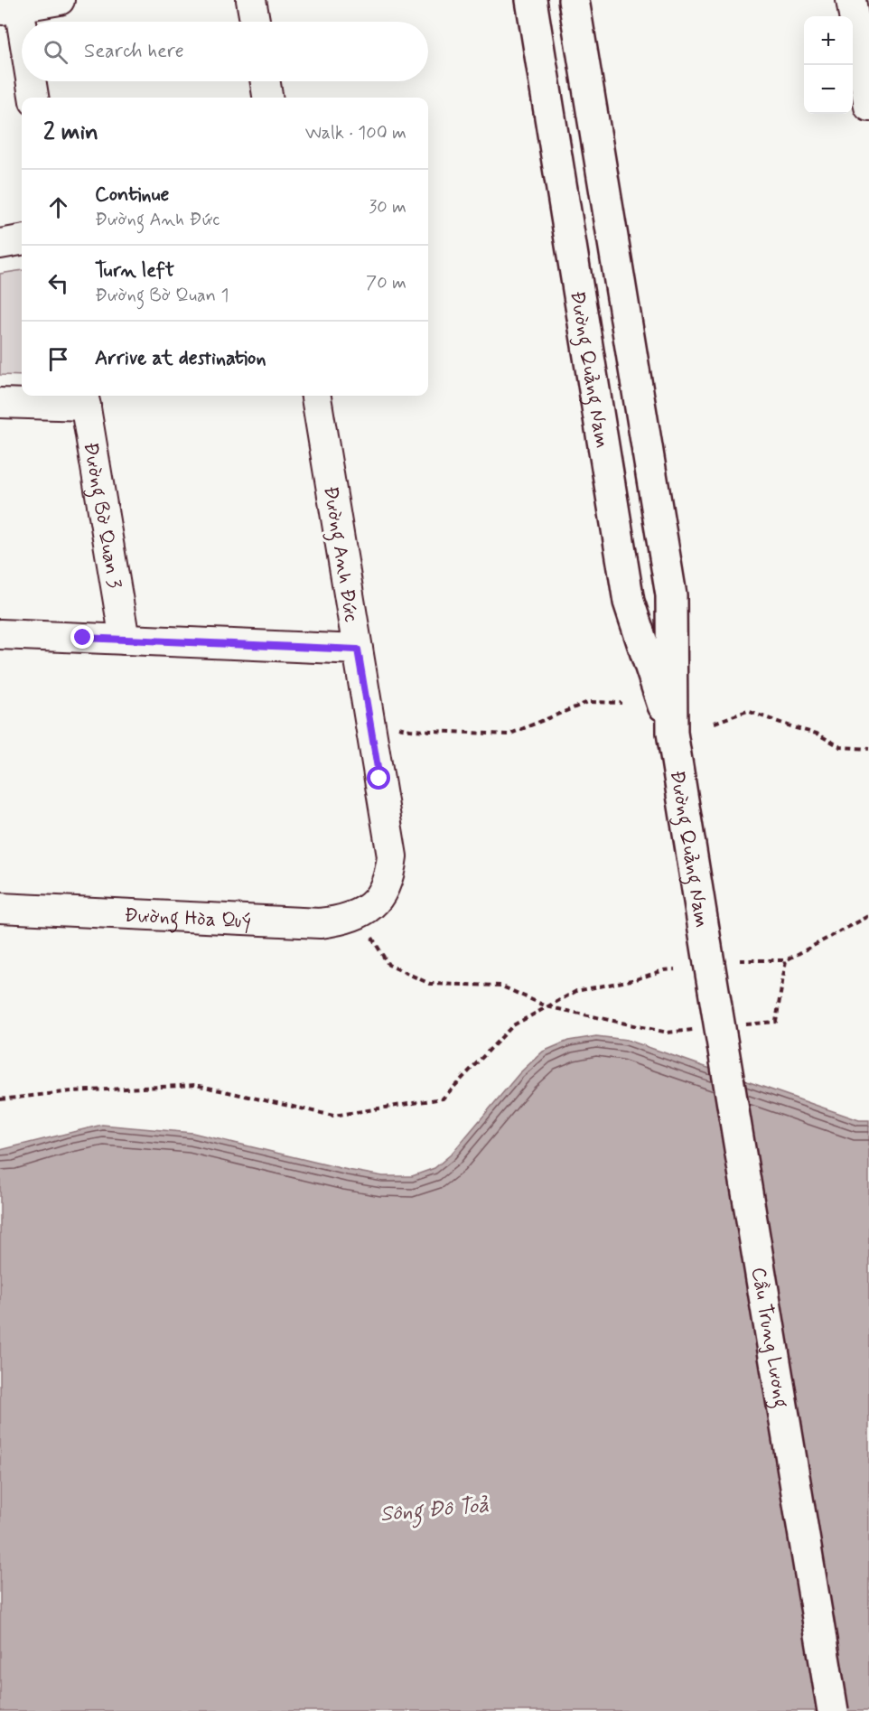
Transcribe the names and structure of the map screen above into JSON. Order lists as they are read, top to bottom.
{
  "streets": {
    "main road": ["Đường Quảng Nam", "Cầu Trung Lương"],
    "street": ["Đường Bờ Quan 3", "Đường Anh Đức", "Đường Hòa Quý"]
  },
  "crossings": [
    ["Đường Quảng Nam", "Cầu Trung Lương"],
    ["Đường Anh Đức", "Đường Hòa Quý"]
  ],
  "water": ["Sông Đô Toả"],
  "page": {
    "map_buttons": ["+", "−"],
    "search": "Search here",
    "heading": ["2 min", "Walk · 100 m"],
    "list": [
      ["Continue", "Đường Anh Đức", "30 m"],
      ["Turn left", "Đường Bờ Quan 1", "70 m"],
      "Arrive at destination"
    ]
  }
}
